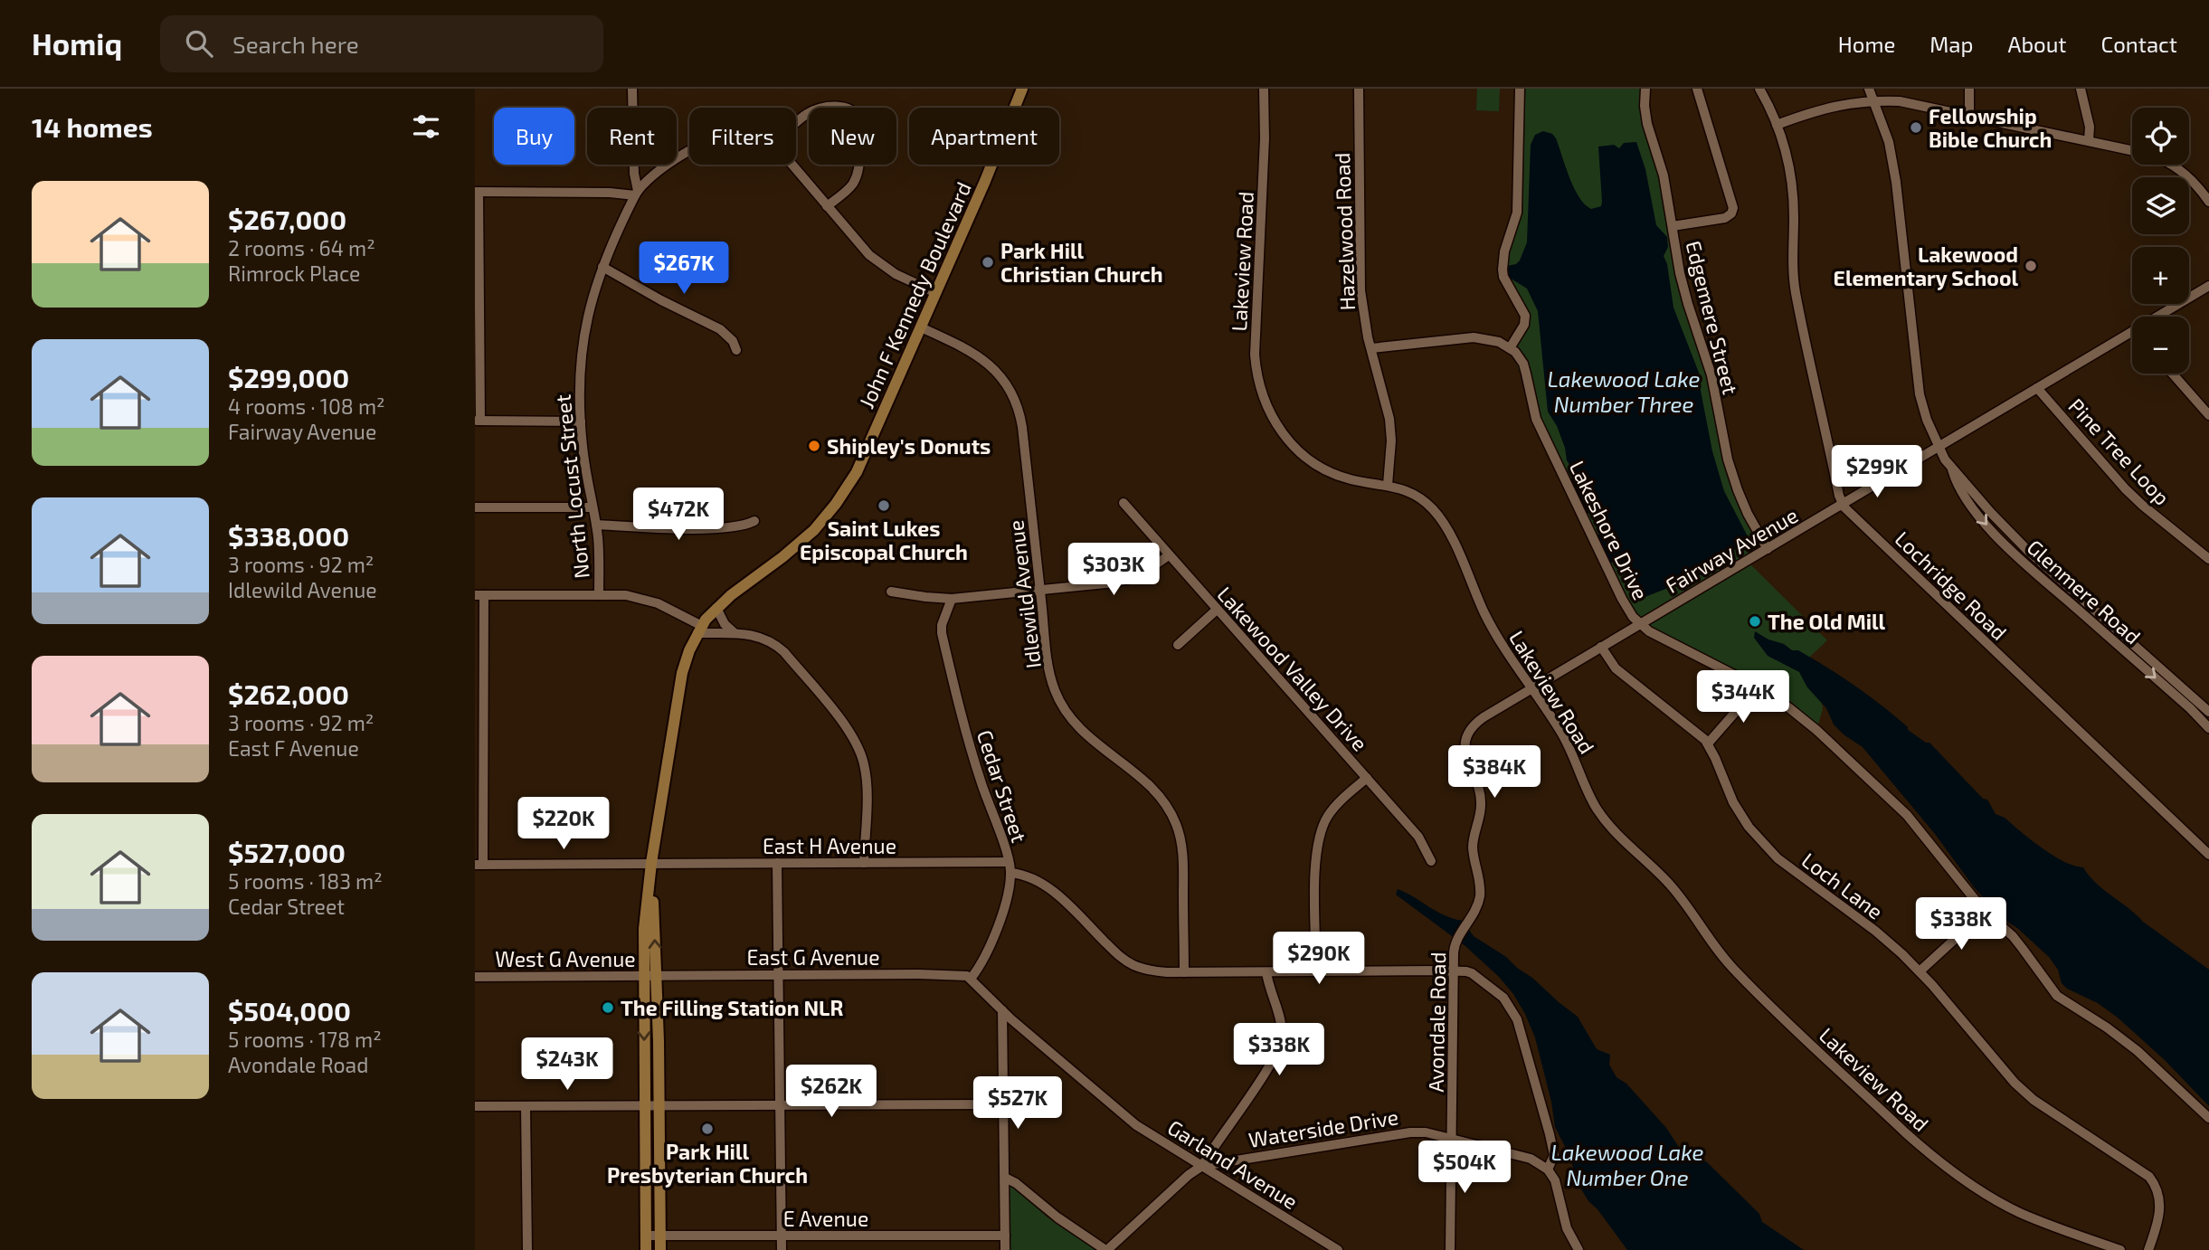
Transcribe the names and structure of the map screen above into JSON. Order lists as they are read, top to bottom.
{
  "streets": {
    "main road": ["John F Kennedy Boulevard"],
    "street": [
      "Hazelwood Road",
      "Lakeview Road",
      "Edgemere Street",
      "Pine Tree Loop",
      "North Locust Street",
      "Lakeshore Drive",
      "Fairway Avenue",
      "Lochridge Road",
      "Glenmere Road",
      "Idlewild Avenue",
      "Lakewood Valley Drive",
      "Cedar Street",
      "East H Avenue",
      "Loch Lane",
      "East G Avenue",
      "West G Avenue",
      "Avondale Road",
      "Waterside Drive",
      "Garland Avenue",
      "E Avenue"
    ]
  },
  "crossings": [
    ["Hazelwood Road", "Lakeview Road"],
    ["Lakeview Road", "Fairway Avenue"],
    ["Lakeview Road", "Avondale Road"],
    ["John F Kennedy Boulevard", "Idlewild Avenue"],
    ["John F Kennedy Boulevard", "East H Avenue"],
    ["John F Kennedy Boulevard", "East G Avenue"],
    ["John F Kennedy Boulevard", "West G Avenue"],
    ["John F Kennedy Boulevard", "E Avenue"],
    ["Edgemere Street", "Fairway Avenue"],
    ["Pine Tree Loop", "Fairway Avenue"],
    ["Lakeshore Drive", "Fairway Avenue"],
    ["Fairway Avenue", "Lochridge Road"],
    ["Fairway Avenue", "Glenmere Road"],
    ["Fairway Avenue", "Loch Lane"],
    ["Fairway Avenue", "Avondale Road"],
    ["Cedar Street", "East H Avenue"],
    ["Cedar Street", "East G Avenue"],
    ["Cedar Street", "Garland Avenue"],
    ["East G Avenue", "West G Avenue"],
    ["East G Avenue", "Garland Avenue"],
    ["Avondale Road", "Waterside Drive"],
    ["Waterside Drive", "Garland Avenue"]
  ],
  "water": ["Lakewood Lake Number Three", "Lakewood Lake Number One"],
  "places": [
    "Fellowship Bible Church",
    "Park Hill Christian Church",
    "Lakewood Elementary School",
    "Shipley's Donuts",
    "Saint Lukes Episcopal Church",
    "The Old Mill",
    "The Filling Station NLR",
    "Park Hill Presbyterian Church"
  ],
  "page": {
    "header": "Homiq",
    "search": "Search here",
    "nav": [
      "Home",
      "Map",
      "About",
      "Contact"
    ],
    "heading": "14 homes",
    "map_buttons": ["+", "−"],
    "chip": [
      "Buy",
      "Rent",
      "Filters",
      "New",
      "Apartment"
    ],
    "list": [
      {
        "name": "$267,000",
        "note": "2 rooms · 64 m² · Rimrock Place"
      },
      {
        "name": "$299,000",
        "note": "4 rooms · 108 m² · Fairway Avenue"
      },
      {
        "name": "$338,000",
        "note": "3 rooms · 92 m² · Idlewild Avenue"
      },
      {
        "name": "$262,000",
        "note": "3 rooms · 92 m² · East F Avenue"
      },
      {
        "name": "$527,000",
        "note": "5 rooms · 183 m² · Cedar Street"
      },
      {
        "name": "$504,000",
        "note": "5 rooms · 178 m² · Avondale Road"
      }
    ],
    "price": [
      "$267K",
      "$299K",
      "$472K",
      "$303K",
      "$344K",
      "$384K",
      "$220K",
      "$338K",
      "$290K",
      "$338K",
      "$243K",
      "$262K",
      "$527K",
      "$504K"
    ]
  }
}
